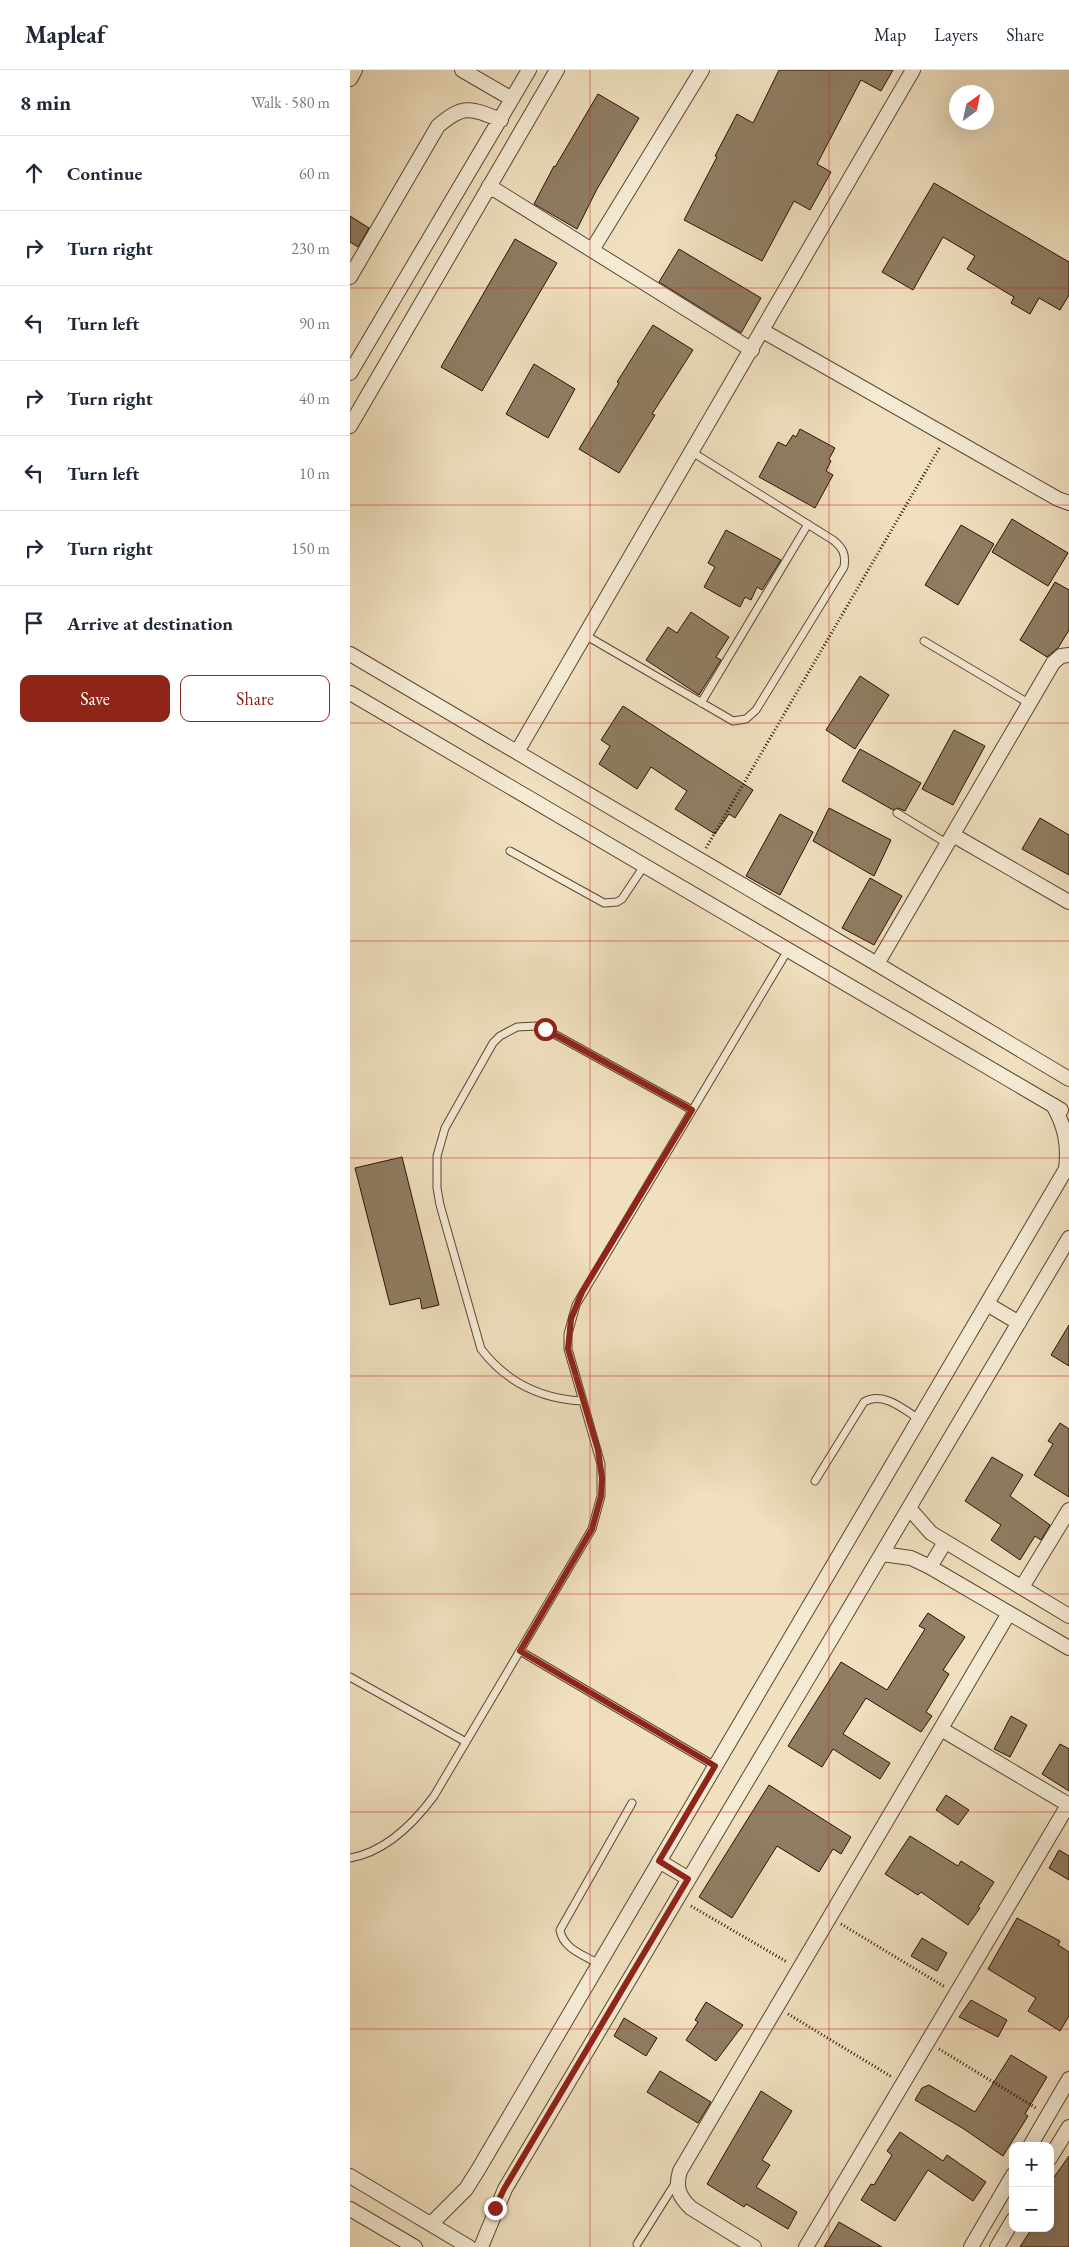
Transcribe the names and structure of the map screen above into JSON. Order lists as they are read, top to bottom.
{
  "north": "top right",
  "page": {
    "header": "Mapleaf",
    "nav": ["Map", "Layers", "Share"],
    "heading": ["8 min", "Walk · 580 m"],
    "list": [
      ["Continue", "60 m"],
      ["Turn right", "230 m"],
      ["Turn left", "90 m"],
      ["Turn right", "40 m"],
      ["Turn left", "10 m"],
      ["Turn right", "150 m"],
      "Arrive at destination"
    ],
    "buttons": ["Save", "Share"],
    "map_buttons": ["+", "−"]
  }
}
